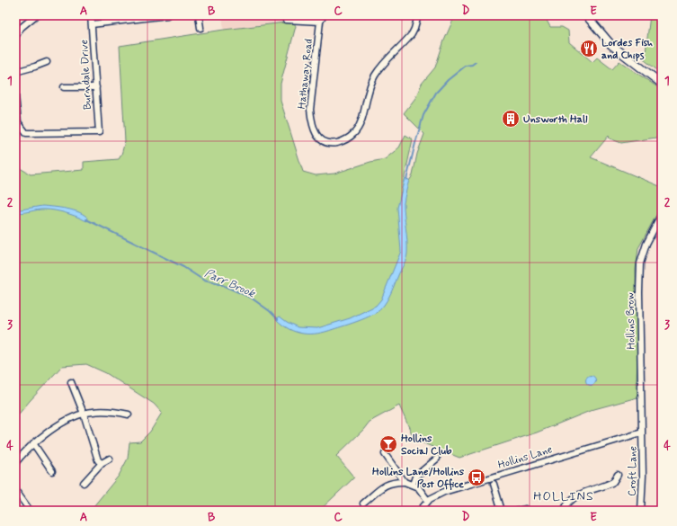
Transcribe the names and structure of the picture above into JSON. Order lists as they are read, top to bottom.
{
  "streets": {
    "street": [
      "Hathaway Road",
      "Burndale Drive",
      "Hollins Brow",
      "Hollins Lane",
      "Croft Lane"
    ]
  },
  "crossings": [
    ["Hollins Brow", "Hollins Lane"],
    ["Hollins Brow", "Croft Lane"],
    ["Hollins Lane", "Croft Lane"]
  ],
  "districts": ["HOLLINS"],
  "water": ["Parr Brook"],
  "places": {
    "restaurant": ["Lordes Fish and Chips"],
    "building": ["Unsworth Hall"],
    "bar": ["Hollins Social Club"],
    "bus stop": ["Hollins Lane/Hollins Post Office"]
  },
  "grid": {
    "columns": [
      "A",
      "B",
      "C",
      "D",
      "E"
    ],
    "rows": [
      "1",
      "2",
      "3",
      "4"
    ]
  }
}
